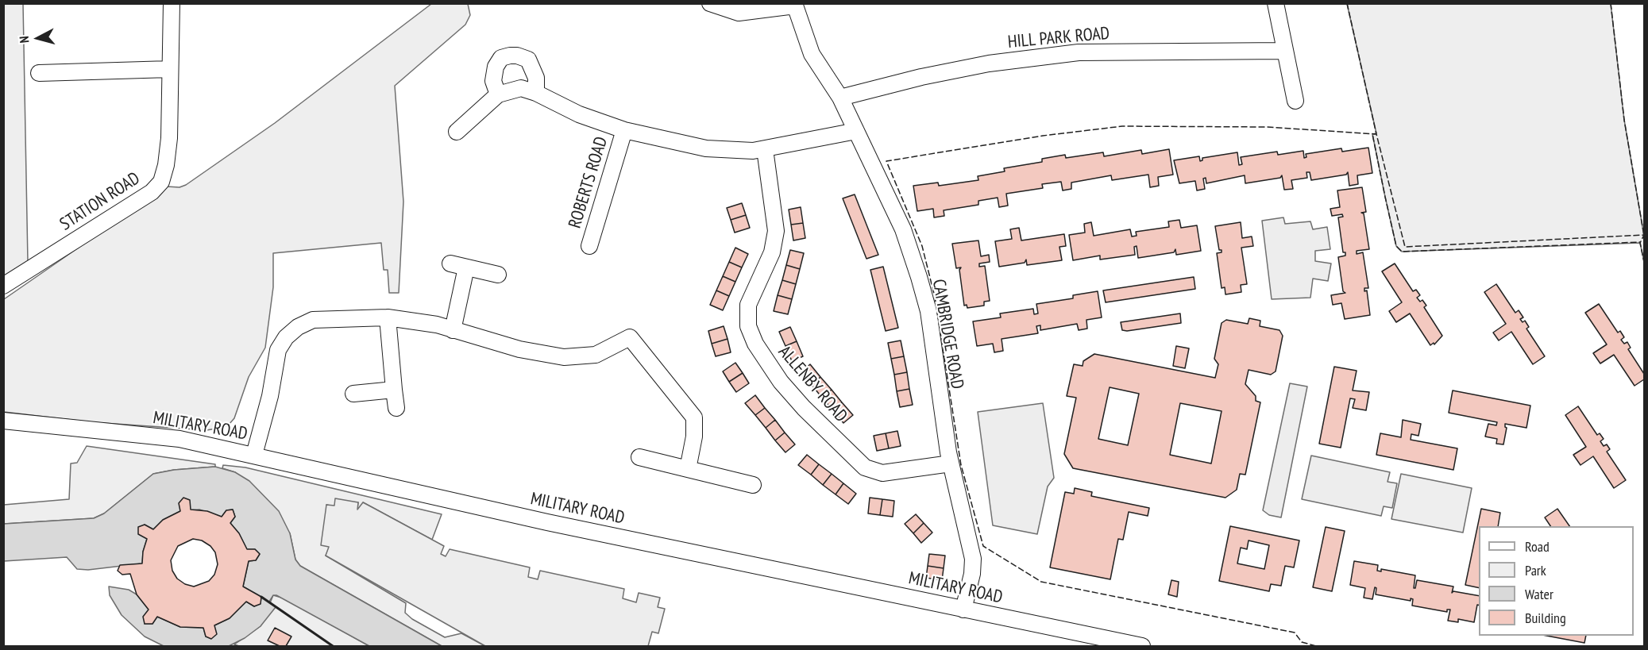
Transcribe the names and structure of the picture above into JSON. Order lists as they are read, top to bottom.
{
  "streets": {
    "street": [
      "HILL PARK ROAD",
      "ROBERTS ROAD",
      "STATION ROAD",
      "CAMBRIDGE ROAD",
      "ALLENBY ROAD",
      "MILITARY ROAD"
    ]
  },
  "crossings": [
    ["HILL PARK ROAD", "CAMBRIDGE ROAD"],
    ["CAMBRIDGE ROAD", "ALLENBY ROAD"],
    ["CAMBRIDGE ROAD", "MILITARY ROAD"]
  ],
  "legend": [
    "Road",
    "Park",
    "Water",
    "Building"
  ],
  "north": "left"
}
